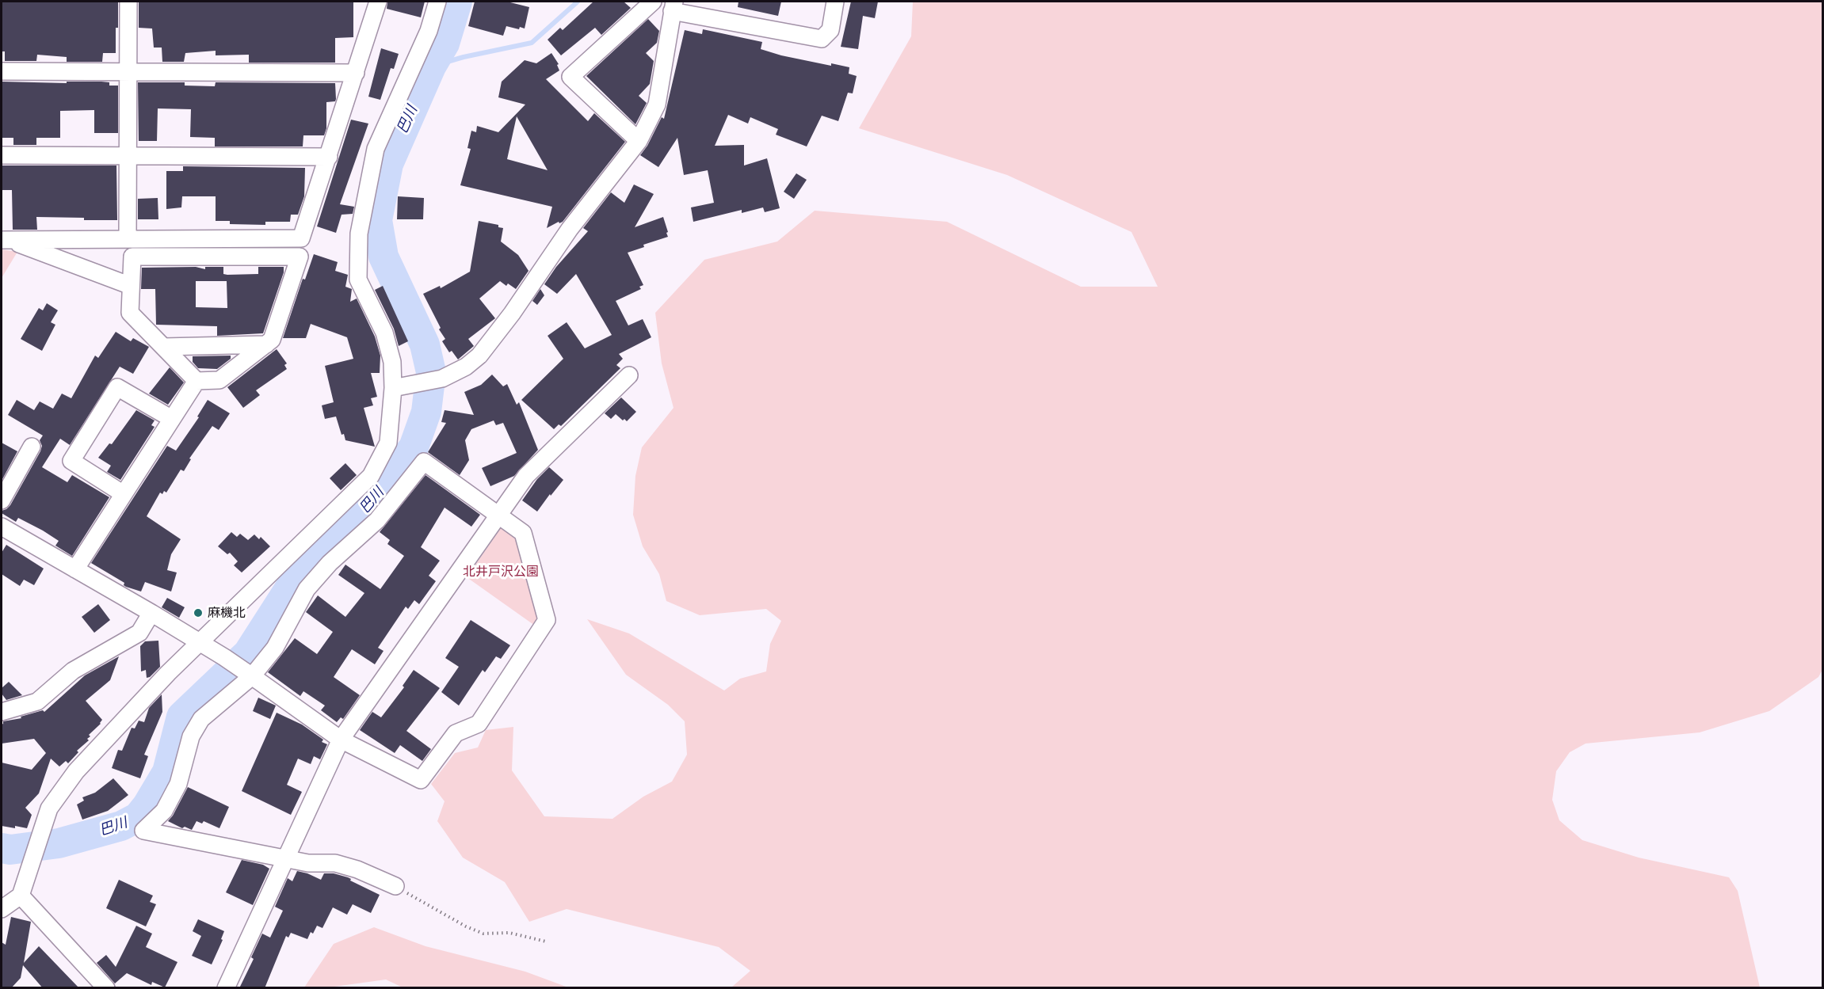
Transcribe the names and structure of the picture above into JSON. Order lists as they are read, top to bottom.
{
  "water": ["巴川"],
  "parks": ["北井戸沢公園"],
  "places": ["麻機北"]
}
